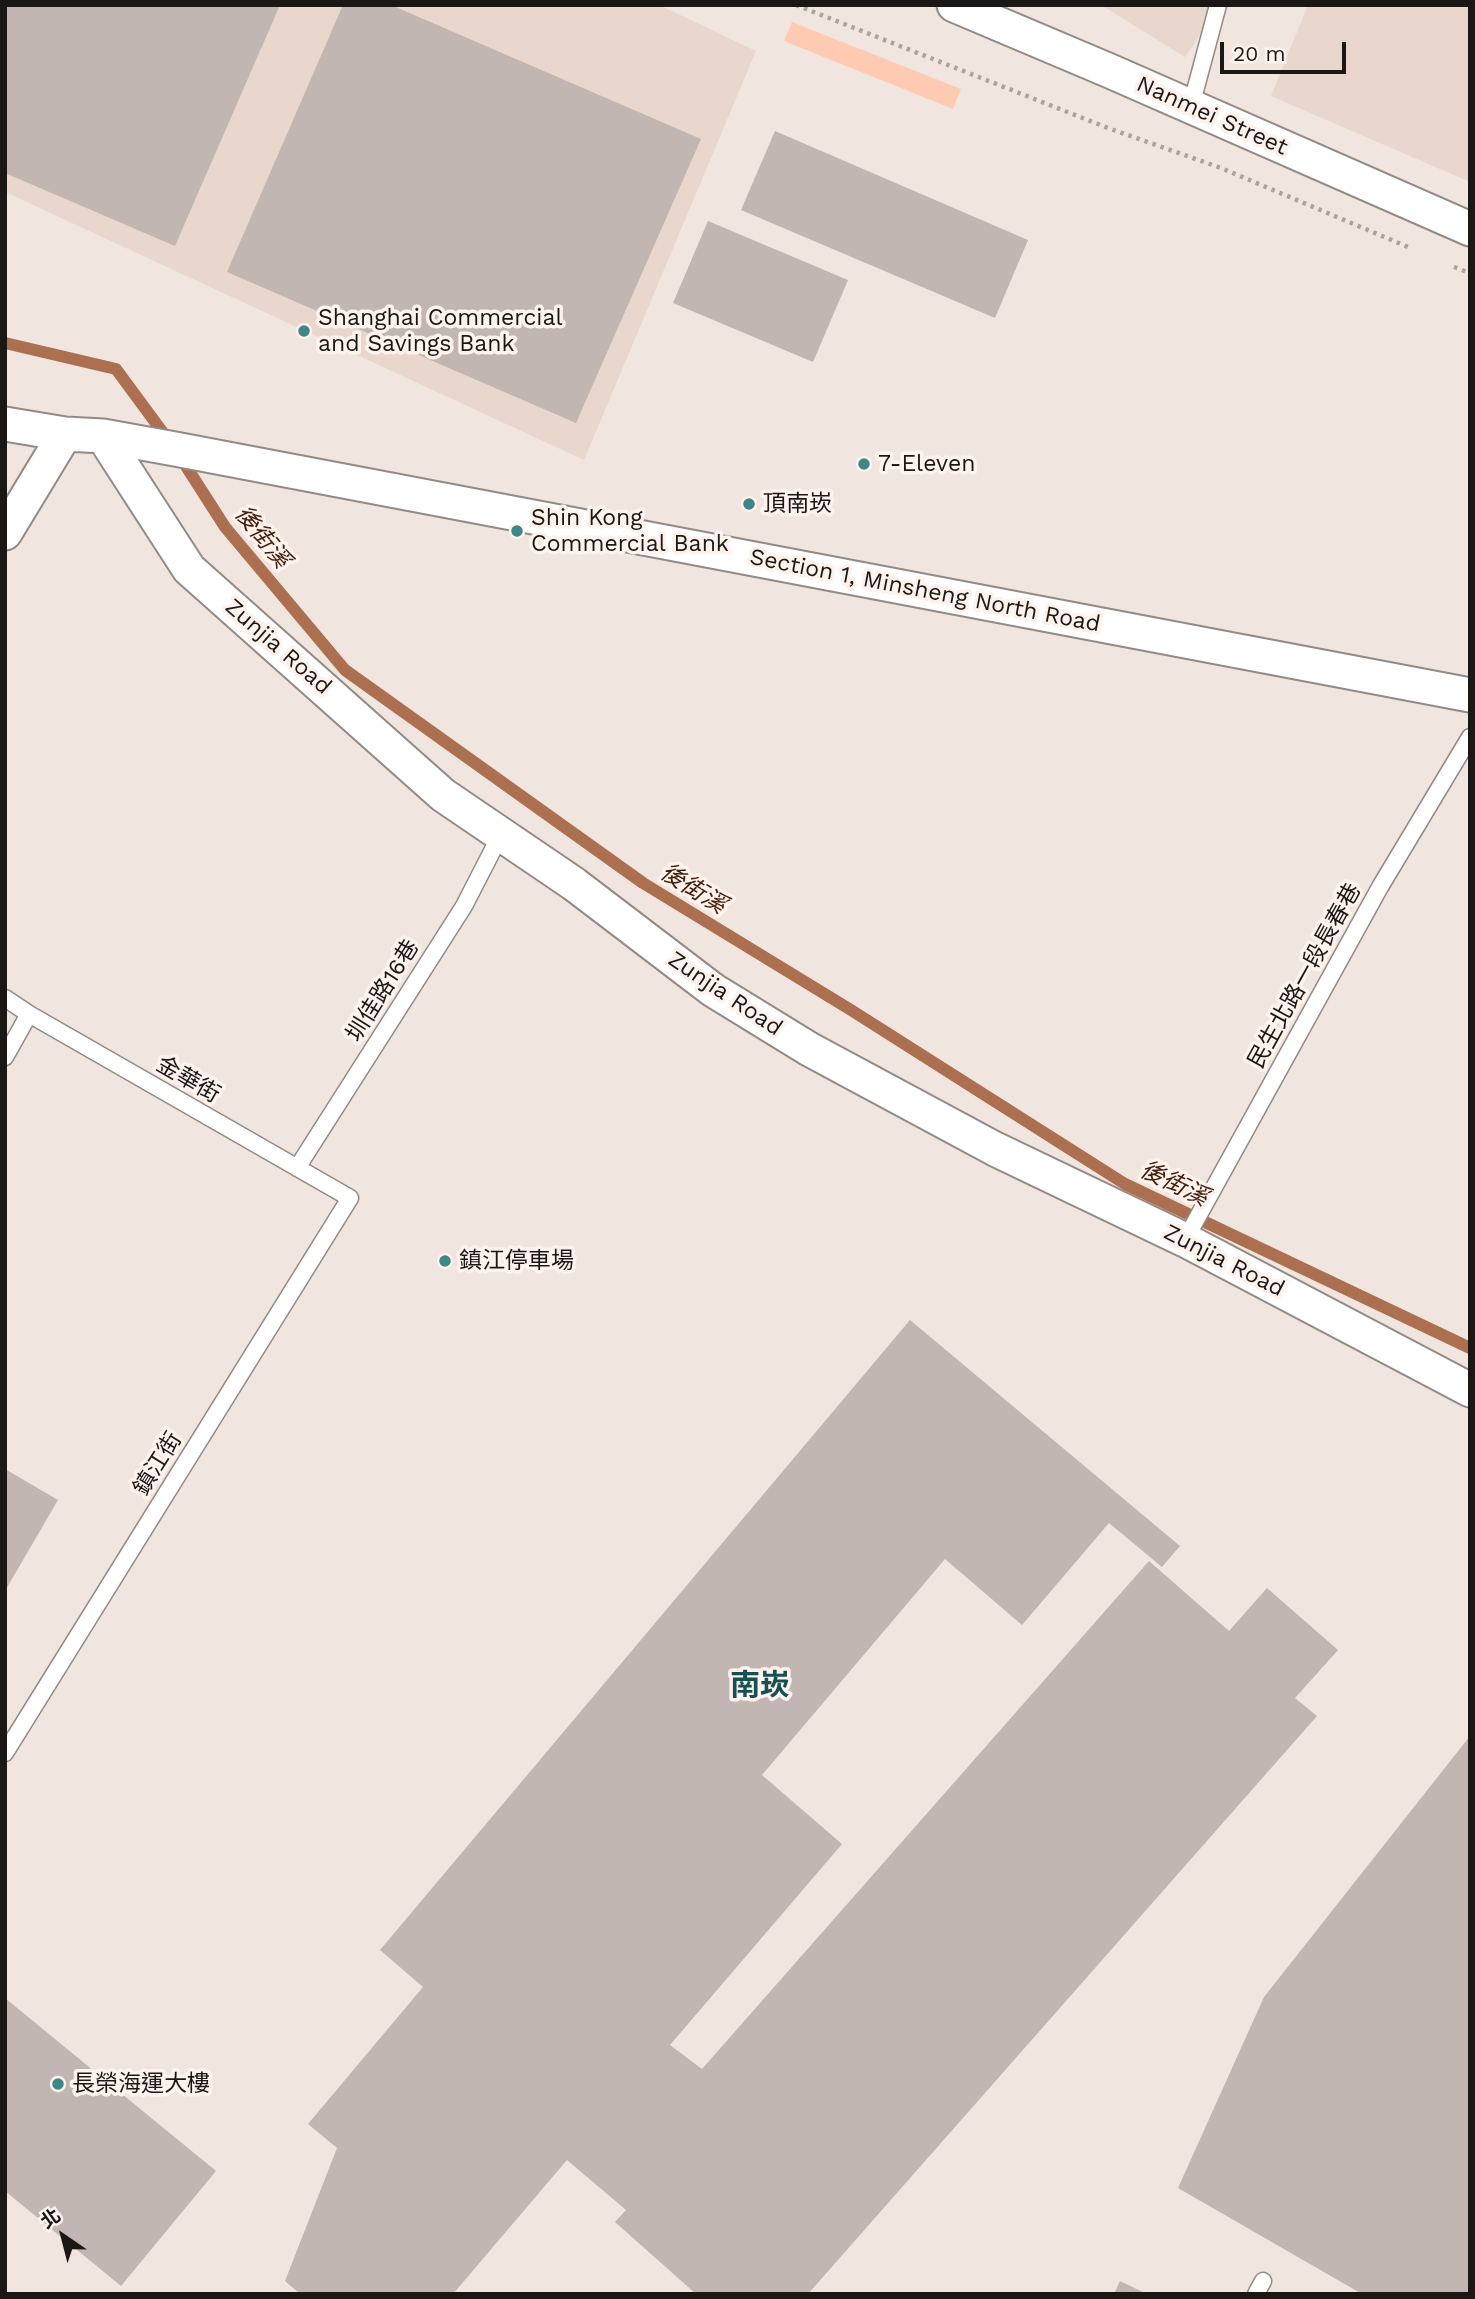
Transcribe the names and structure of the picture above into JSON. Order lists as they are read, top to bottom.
{
  "streets": {
    "street": ["Nanmei Street", "Section 1, Minsheng North Road", "Zunjia Road"],
    "lane": [
      "民生北路一段長春巷",
      "圳佳路16巷",
      "金華街",
      "鎮江街"
    ]
  },
  "crossings": [
    ["Section 1, Minsheng North Road", "Zunjia Road"],
    ["Zunjia Road", "民生北路一段長春巷"],
    ["Zunjia Road", "圳佳路16巷"],
    ["圳佳路16巷", "金華街"],
    ["金華街", "鎮江街"]
  ],
  "districts": ["南崁"],
  "water": ["後街溪"],
  "places": [
    "Shanghai Commercial and Savings Bank",
    "7-Eleven",
    "頂南崁",
    "Shin Kong Commercial Bank",
    "鎮江停車場",
    "長榮海運大樓"
  ],
  "scale_bar": "20 m",
  "north": "top left"
}
